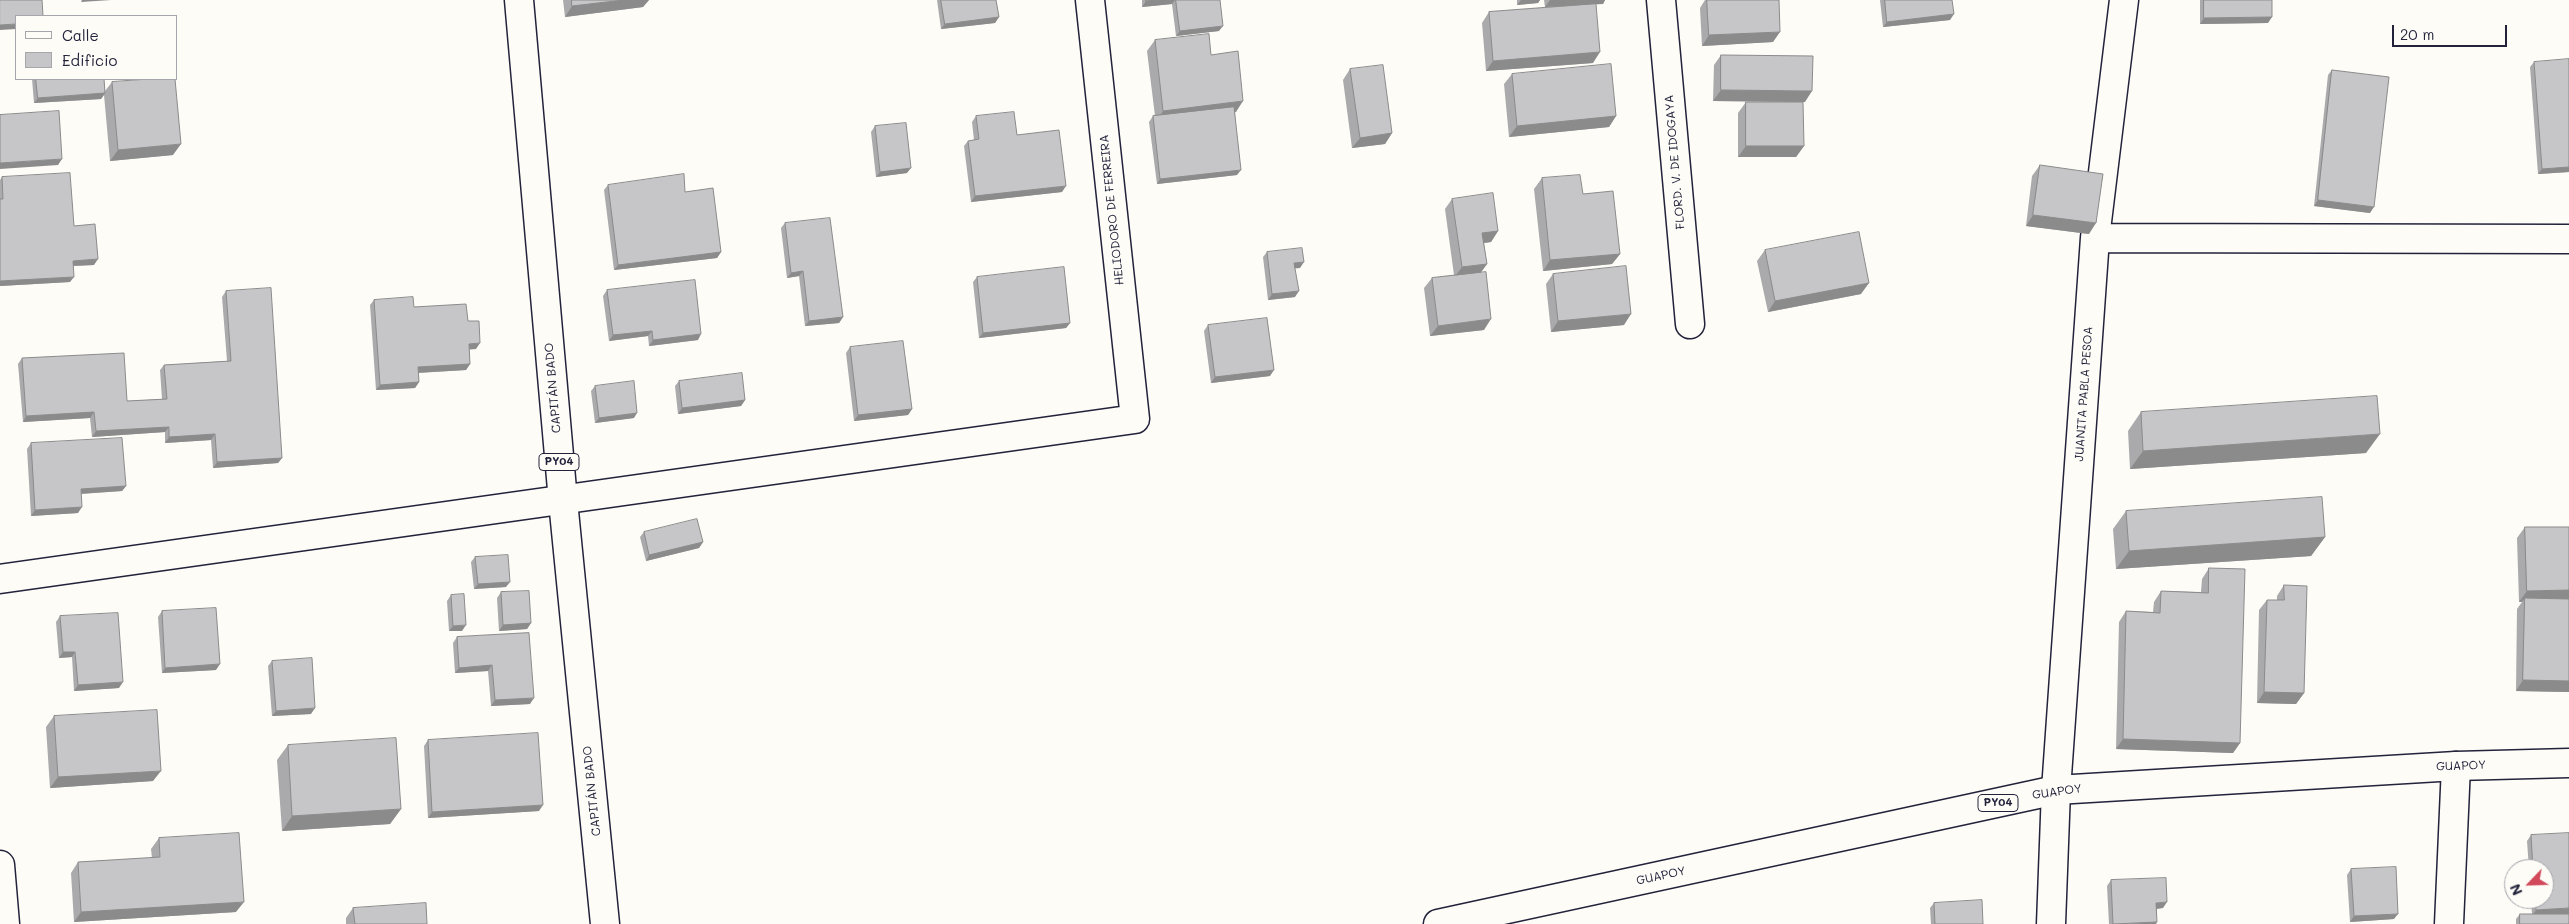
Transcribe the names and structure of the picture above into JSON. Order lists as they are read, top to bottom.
{
  "streets": {
    "street": [
      "FLORD. V. DE IDOGAYA",
      "HELIODORO DE FERREIRA",
      "CAPITÁN BADO",
      "JUANITA PABLA PESOA",
      "PY04",
      "GUAPOY"
    ]
  },
  "crossings": [
    ["HELIODORO DE FERREIRA", "CAPITÁN BADO"],
    ["JUANITA PABLA PESOA", "GUAPOY"]
  ],
  "legend": ["Calle", "Edificio"],
  "scale_bar": "20 m",
  "north": "bottom left"
}
